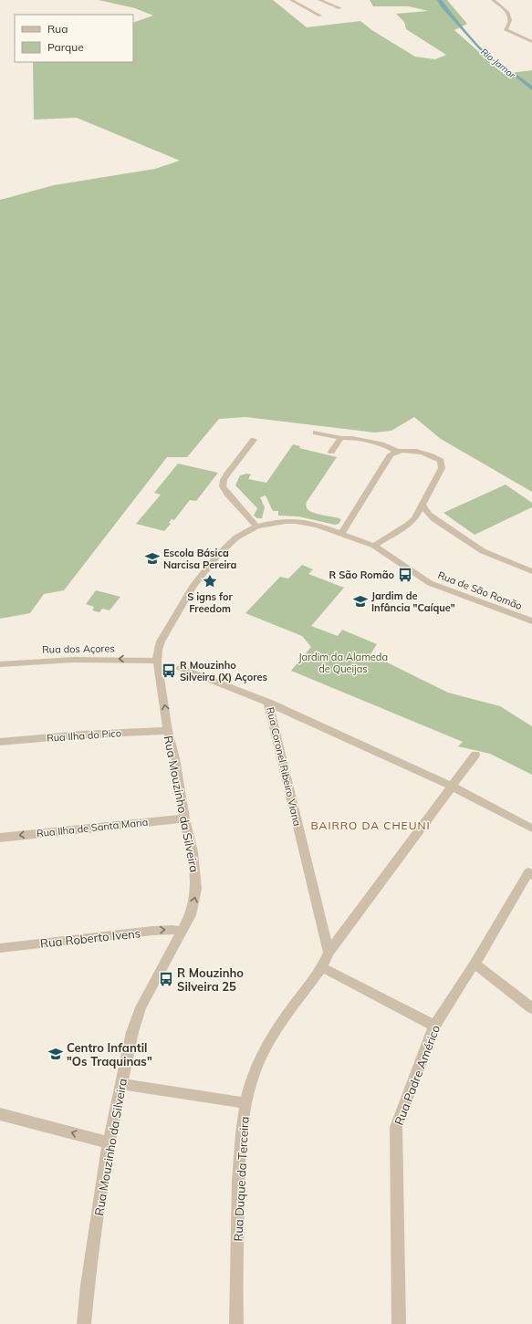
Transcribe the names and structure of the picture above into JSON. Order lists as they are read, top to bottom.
{
  "streets": {
    "street": [
      "Rua de São Romão",
      "Rua dos Açores",
      "Rua Ilha do Pico",
      "Rua Coronel Ribeiro Viana",
      "Rua Mouzinho da Silveira",
      "Rua Ilha de Santa Maria",
      "Rua Roberto Ivens",
      "Rua Padre Américo",
      "Rua Duque da Terceira"
    ]
  },
  "crossings": [
    ["Rua de São Romão", "Rua dos Açores"],
    ["Rua de São Romão", "Rua Mouzinho da Silveira"],
    ["Rua dos Açores", "Rua Mouzinho da Silveira"],
    ["Rua Ilha do Pico", "Rua Mouzinho da Silveira"],
    ["Rua Mouzinho da Silveira", "Rua Ilha de Santa Maria"],
    ["Rua Mouzinho da Silveira", "Rua Roberto Ivens"]
  ],
  "one_way": ["Rua dos Açores", "Rua Ilha de Santa Maria", "Rua Roberto Ivens"],
  "districts": ["BAIRRO DA CHEUNI"],
  "water": ["Rio Jamor"],
  "parks": ["Jardim da Alameda de Queijas"],
  "places": {
    "school or university": ["Escola Básica Narcisa Pereira", "Jardim de Infância \"Caíque\"", "Centro Infantil \"Os Traquinas\""],
    "bus stop": ["R São Romão", "R Mouzinho Silveira (X) Açores", "R Mouzinho Silveira 25"],
    "place": ["S igns for Freedom"]
  },
  "legend": ["Rua", "Parque"]
}
